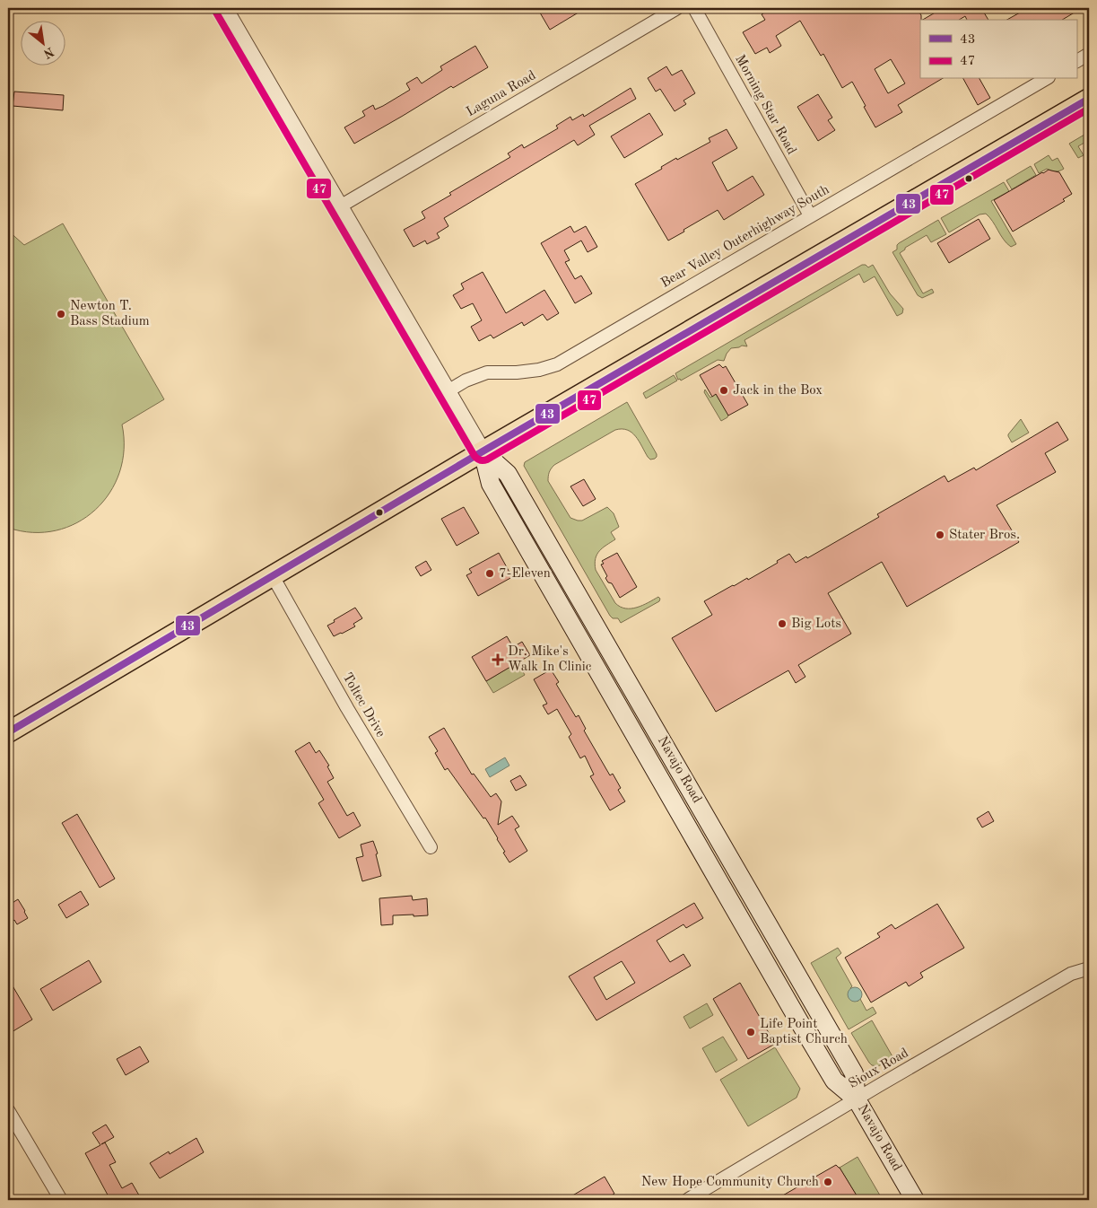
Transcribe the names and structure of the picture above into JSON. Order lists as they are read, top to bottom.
{
  "streets": {
    "main road": ["Navajo Road"],
    "street": [
      "Laguna Road",
      "Morning Star Road",
      "Bear Valley Outerhighway South",
      "Toltec Drive",
      "Sioux Road"
    ]
  },
  "crossings": [
    ["Laguna Road", "Navajo Road"],
    ["Morning Star Road", "Bear Valley Outerhighway South"],
    ["Bear Valley Outerhighway South", "Navajo Road"],
    ["Navajo Road", "Sioux Road"]
  ],
  "places": {
    "other": [
      "Newton T. Bass Stadium",
      "Jack in the Box",
      "Stater Bros.",
      "7-Eleven",
      "Big Lots",
      "Life Point Baptist Church",
      "New Hope Community Church"
    ],
    "health": ["Dr. Mike's Walk In Clinic"]
  },
  "lines": ["transit line 47", "transit line 43"],
  "legend": ["43", "47"],
  "north": "bottom right"
}
